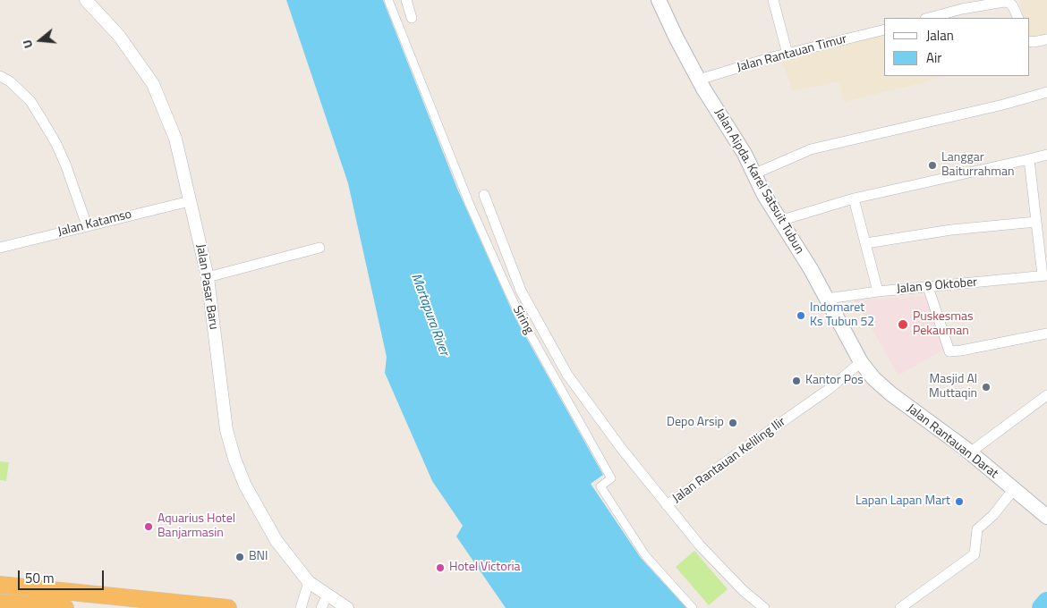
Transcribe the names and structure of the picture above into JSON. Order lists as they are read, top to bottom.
{
  "streets": {
    "main road": ["Jalan Aipda. Karel Satsuit Tubun", "Jalan Rantauan Darat"],
    "street": [
      "Jalan Rantauan Timur",
      "Jalan Katamso",
      "Jalan 9 Oktober",
      "Jalan Pasar Baru",
      "Siring",
      "Jalan Rantauan Keliling Ilir"
    ]
  },
  "crossings": [
    ["Jalan Rantauan Timur", "Jalan Aipda. Karel Satsuit Tubun"],
    ["Jalan Aipda. Karel Satsuit Tubun", "Jalan 9 Oktober"],
    ["Jalan Aipda. Karel Satsuit Tubun", "Jalan Rantauan Darat"],
    ["Jalan Aipda. Karel Satsuit Tubun", "Jalan Rantauan Keliling Ilir"],
    ["Jalan Katamso", "Jalan Pasar Baru"],
    ["Jalan Rantauan Darat", "Jalan Rantauan Keliling Ilir"]
  ],
  "water": ["Martapura River"],
  "places": [
    "Langgar Baiturrahman",
    "Indomaret Ks Tubun 52",
    "Puskesmas Pekauman",
    "Kantor Pos",
    "Masjid Al Muttaqin",
    "Depo Arsip",
    "Lapan Lapan Mart",
    "Aquarius Hotel Banjarmasin",
    "BNI",
    "Hotel Victoria"
  ],
  "legend": ["Jalan", "Air"],
  "scale_bar": "50 m",
  "north": "left"
}
